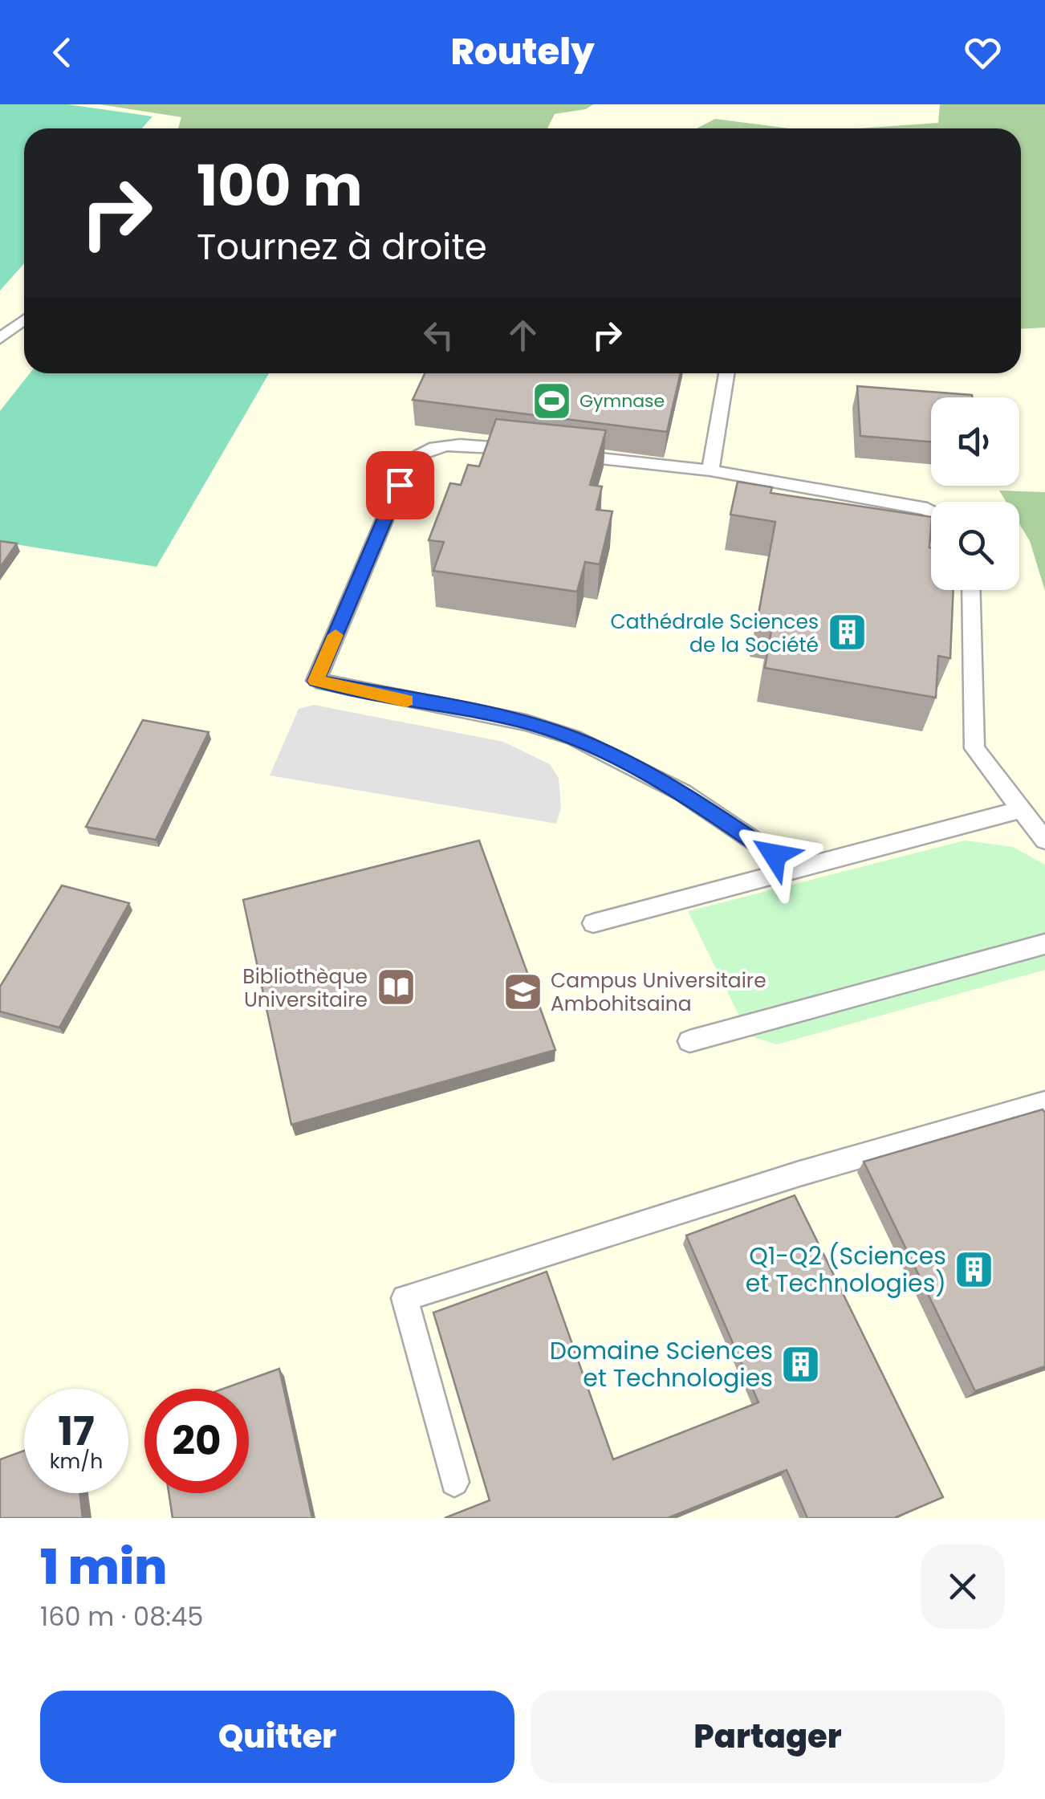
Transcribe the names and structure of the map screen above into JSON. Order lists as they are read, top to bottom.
{
  "places": {
    "sports": ["Gymnase"],
    "building": ["Cathédrale Sciences de la Société", "Q1-Q2 (Sciences et Technologies)", "Domaine Sciences et Technologies"],
    "library": ["Bibliothèque Universitaire"],
    "school or university": ["Campus Universitaire Ambohitsaina"]
  },
  "page": {
    "header": "Routely",
    "turn": ["100 m", "Tournez à droite"],
    "speed": "17 km/h",
    "limit": "20",
    "heading": ["1 min", "160 m · 08:45"],
    "buttons": ["Quitter", "Partager"]
  }
}
